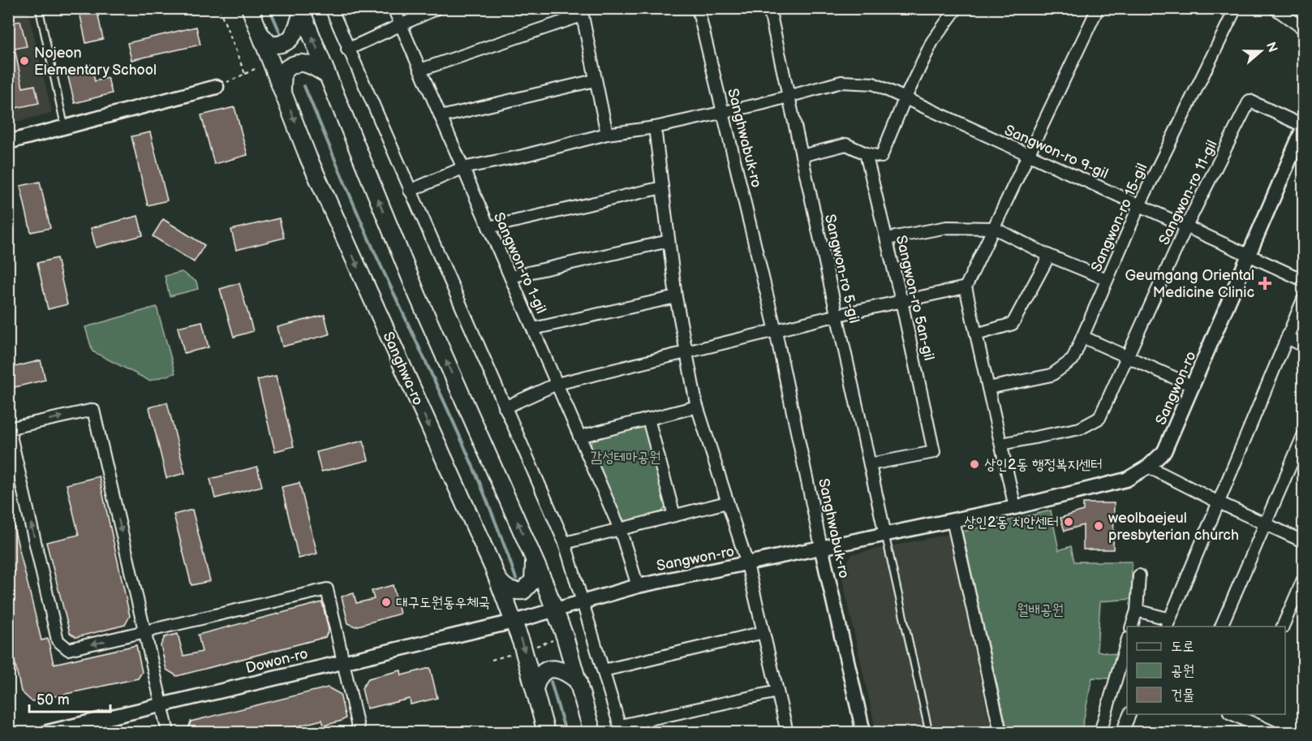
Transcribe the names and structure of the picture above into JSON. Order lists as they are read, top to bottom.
{
  "streets": {
    "main road": ["Sanghwa-ro"],
    "street": [
      "Sanghwabuk-ro",
      "Sangwon-ro 9-gil",
      "Sangwon-ro 11-gil",
      "Sangwon-ro 15-gil",
      "Sangwon-ro 1-gil",
      "Sangwon-ro 5-gil",
      "Sangwon-ro 5an-gil",
      "Sangwon-ro",
      "Dowon-ro"
    ]
  },
  "crossings": [
    ["Sanghwabuk-ro", "Sangwon-ro 9-gil"],
    ["Sanghwabuk-ro", "Sangwon-ro"],
    ["Sangwon-ro 9-gil", "Sangwon-ro 11-gil"],
    ["Sangwon-ro 9-gil", "Sangwon-ro 15-gil"],
    ["Sangwon-ro 9-gil", "Sangwon-ro 1-gil"],
    ["Sangwon-ro 9-gil", "Sangwon-ro 5-gil"],
    ["Sangwon-ro 9-gil", "Sangwon-ro"],
    ["Sangwon-ro 11-gil", "Sangwon-ro"],
    ["Sangwon-ro 1-gil", "Sangwon-ro"],
    ["Sangwon-ro 5-gil", "Sangwon-ro 5an-gil"],
    ["Sangwon-ro 5-gil", "Sangwon-ro"],
    ["Sanghwa-ro", "Sangwon-ro"],
    ["Sanghwa-ro", "Dowon-ro"],
    ["Sangwon-ro", "Dowon-ro"]
  ],
  "parks": ["감성테마공원", "월배공원"],
  "places": {
    "other": [
      "Nojeon Elementary School",
      "상인2동 행정복지센터",
      "상인2동 치안센터",
      "weolbaejeul presbyterian church",
      "대구도원동우체국"
    ],
    "health": ["Geumgang Oriental Medicine Clinic"]
  },
  "legend": ["도로", "공원", "건물"],
  "scale_bar": "50 m",
  "north": "right"
}
